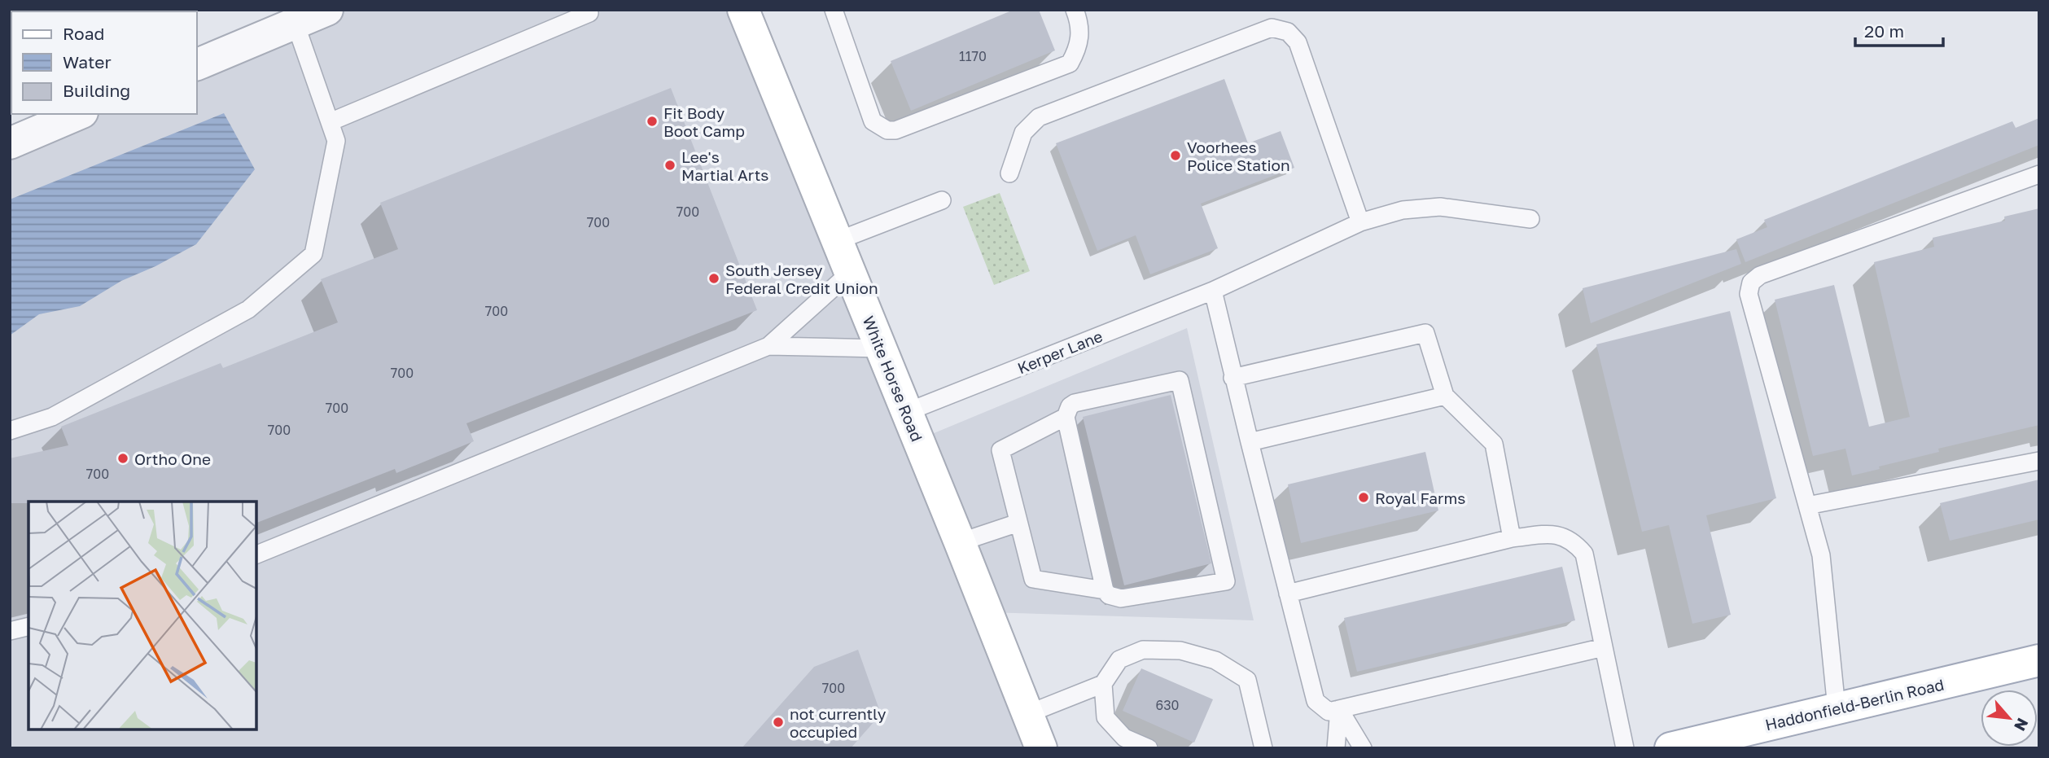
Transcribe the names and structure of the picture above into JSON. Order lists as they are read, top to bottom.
{
  "streets": {
    "main road": ["White Horse Road", "Haddonfield-Berlin Road"],
    "lane": ["Kerper Lane"]
  },
  "crossings": [
    ["Kerper Lane", "White Horse Road"]
  ],
  "places": [
    "Fit Body Boot Camp",
    "Voorhees Police Station",
    "Lee's Martial Arts",
    "South Jersey Federal Credit Union",
    "Ortho One",
    "Royal Farms",
    "not currently occupied"
  ],
  "house_numbers": [
    "1170",
    "700",
    "700",
    "700",
    "700",
    "700",
    "700",
    "700",
    "700",
    "630"
  ],
  "legend": ["Road", "Water", "Building"],
  "scale_bar": "20 m",
  "north": "bottom right"
}
